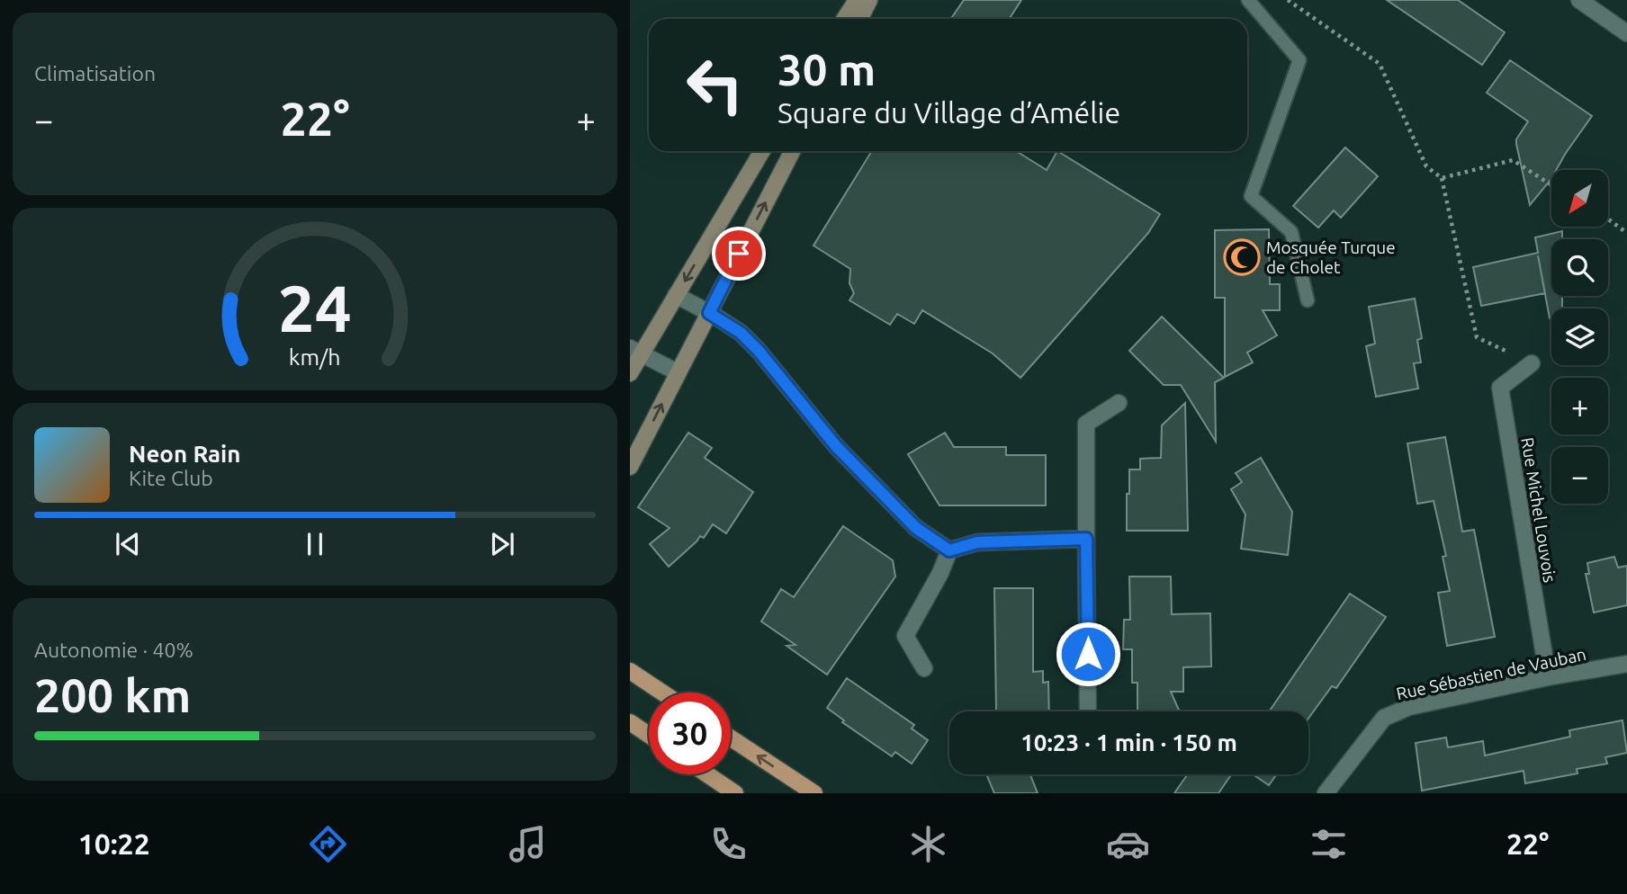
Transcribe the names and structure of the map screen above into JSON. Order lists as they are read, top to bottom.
{
  "streets": {
    "street": ["Rue Michel Louvois", "Rue Sébastien de Vauban"]
  },
  "crossings": [
    ["Rue Michel Louvois", "Rue Sébastien de Vauban"]
  ],
  "places": {
    "mosque": ["Mosquée Turque de Cholet"]
  },
  "north": "bottom left",
  "page": {
    "tile": [
      "Climatisation",
      ["Autonomie · 40%", "200 km"]
    ],
    "turn": ["30 m", "Square du Village d’Amélie"],
    "heat": ["−", "22°", "+"],
    "map_buttons": ["+", "−"],
    "song": ["Neon Rain", "Kite Club"],
    "limit": "30",
    "trip": "10:23 · 1 min · 150 m",
    "tabs": ["10:22", "22°"],
    "gauge": ["24", "km/h"]
  }
}
